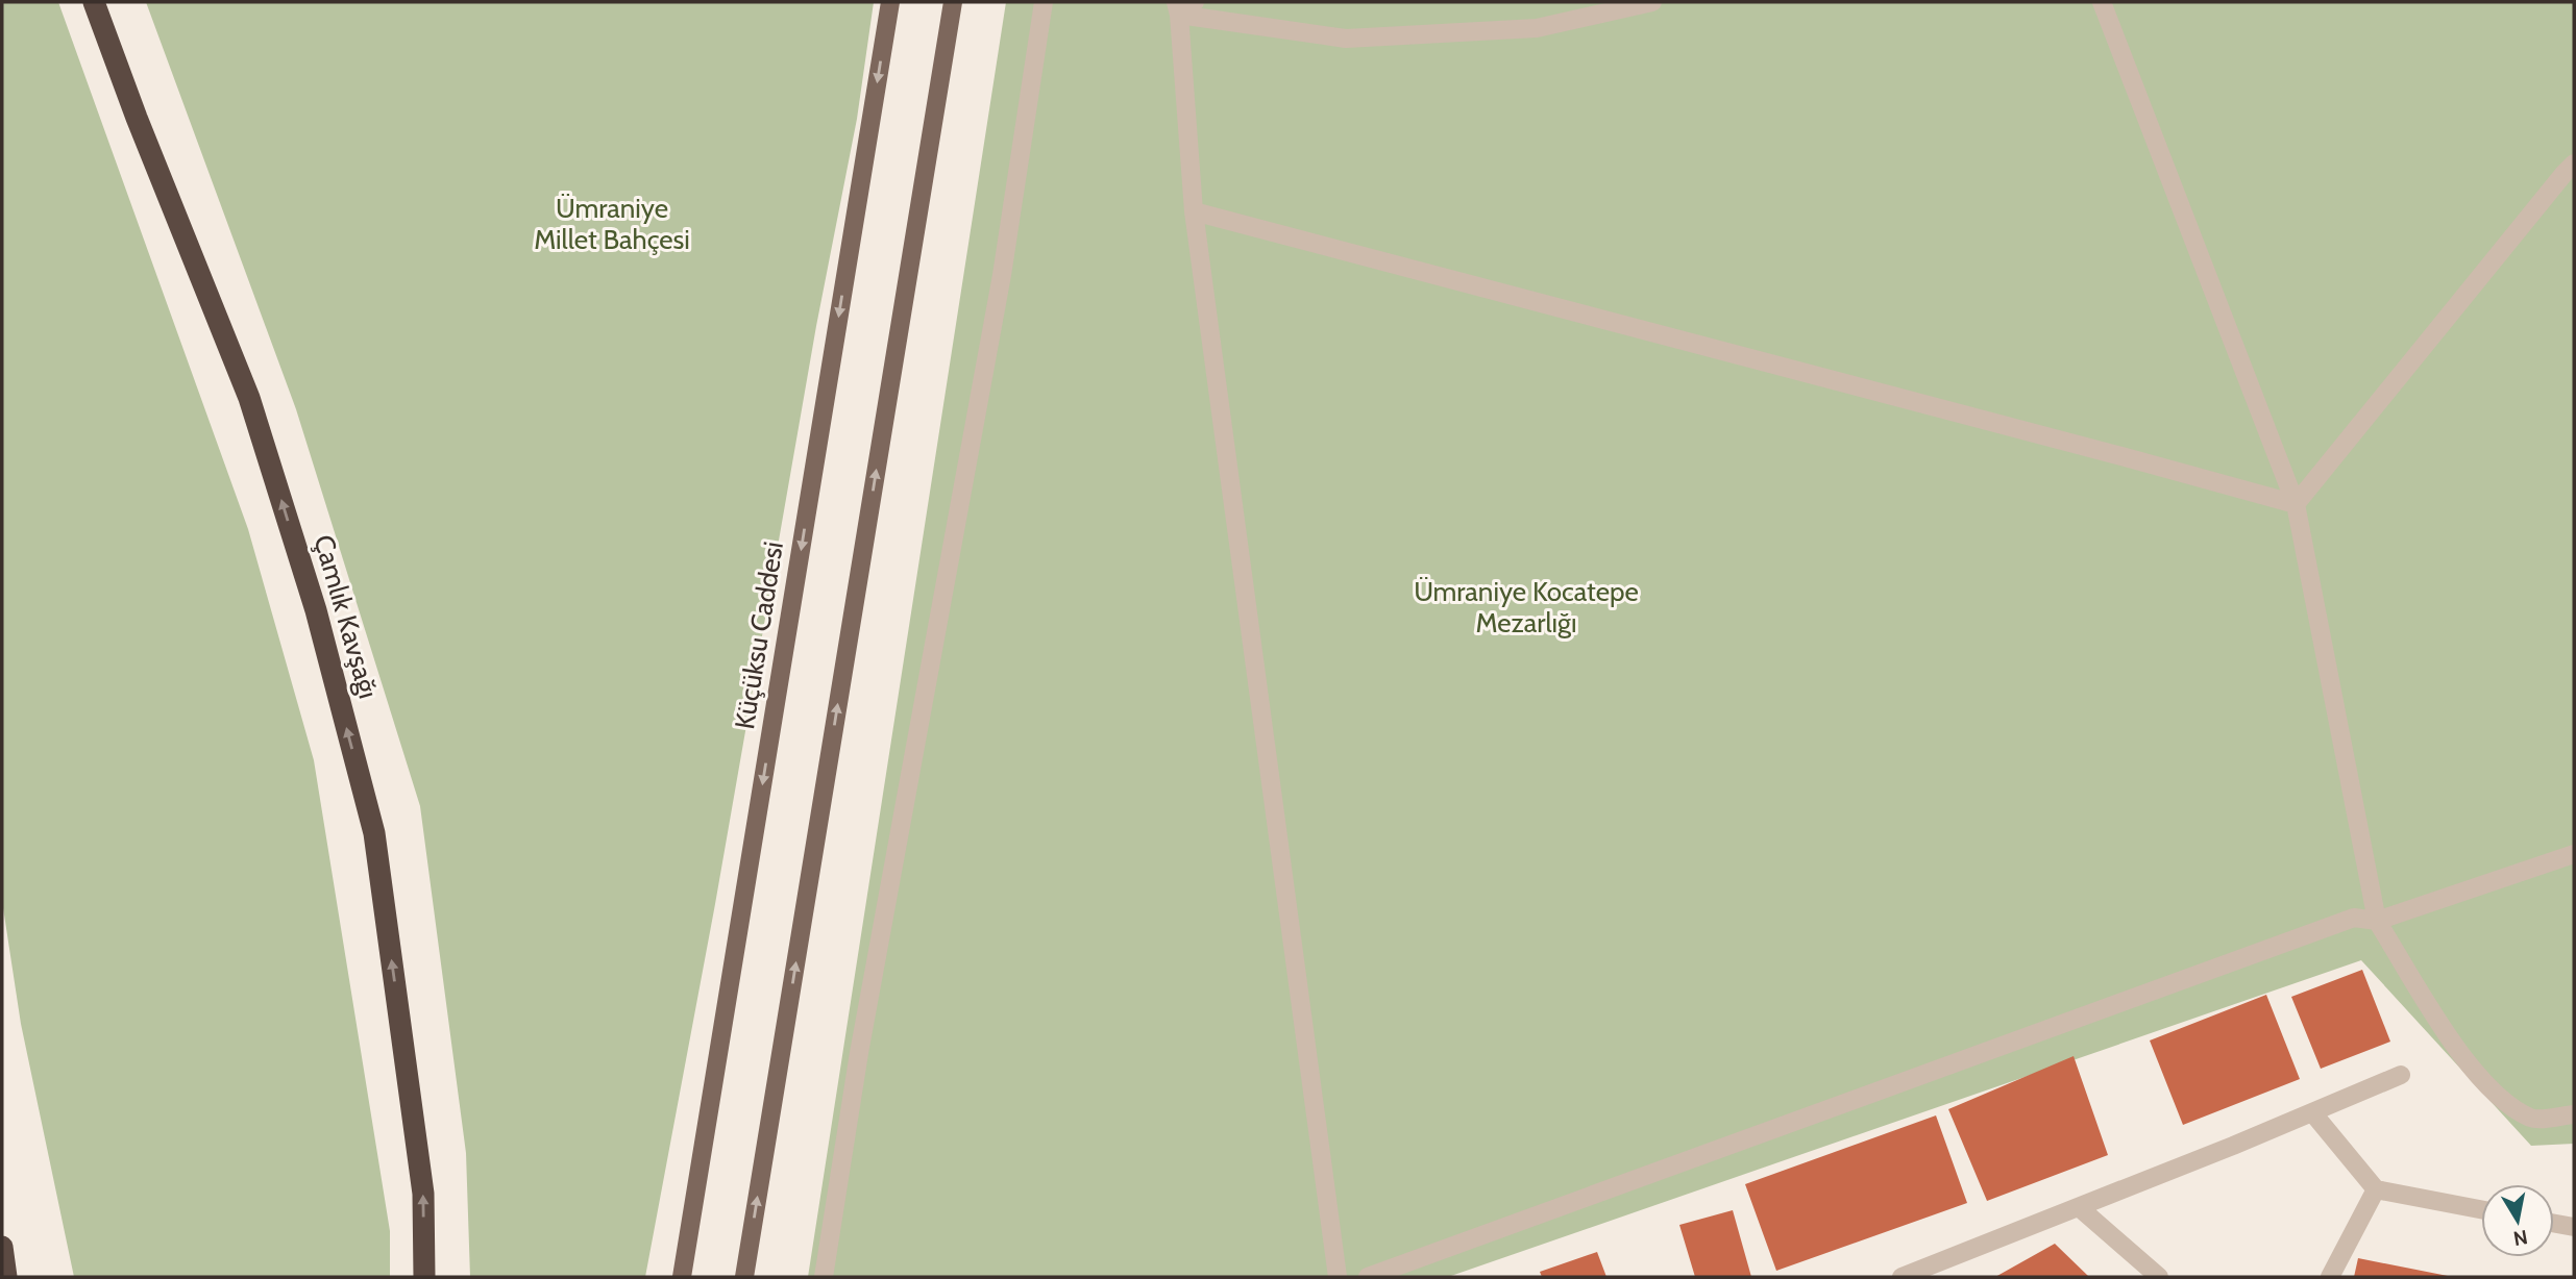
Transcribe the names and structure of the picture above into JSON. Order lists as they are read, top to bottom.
{
  "streets": {
    "highway": ["Çamlık Kavşağı"],
    "main road": ["Küçüksu Caddesi"]
  },
  "one_way": ["Çamlık Kavşağı"],
  "parks": ["Ümraniye Millet Bahçesi", "Ümraniye Kocatepe Mezarlığı"],
  "north": "bottom"
}
